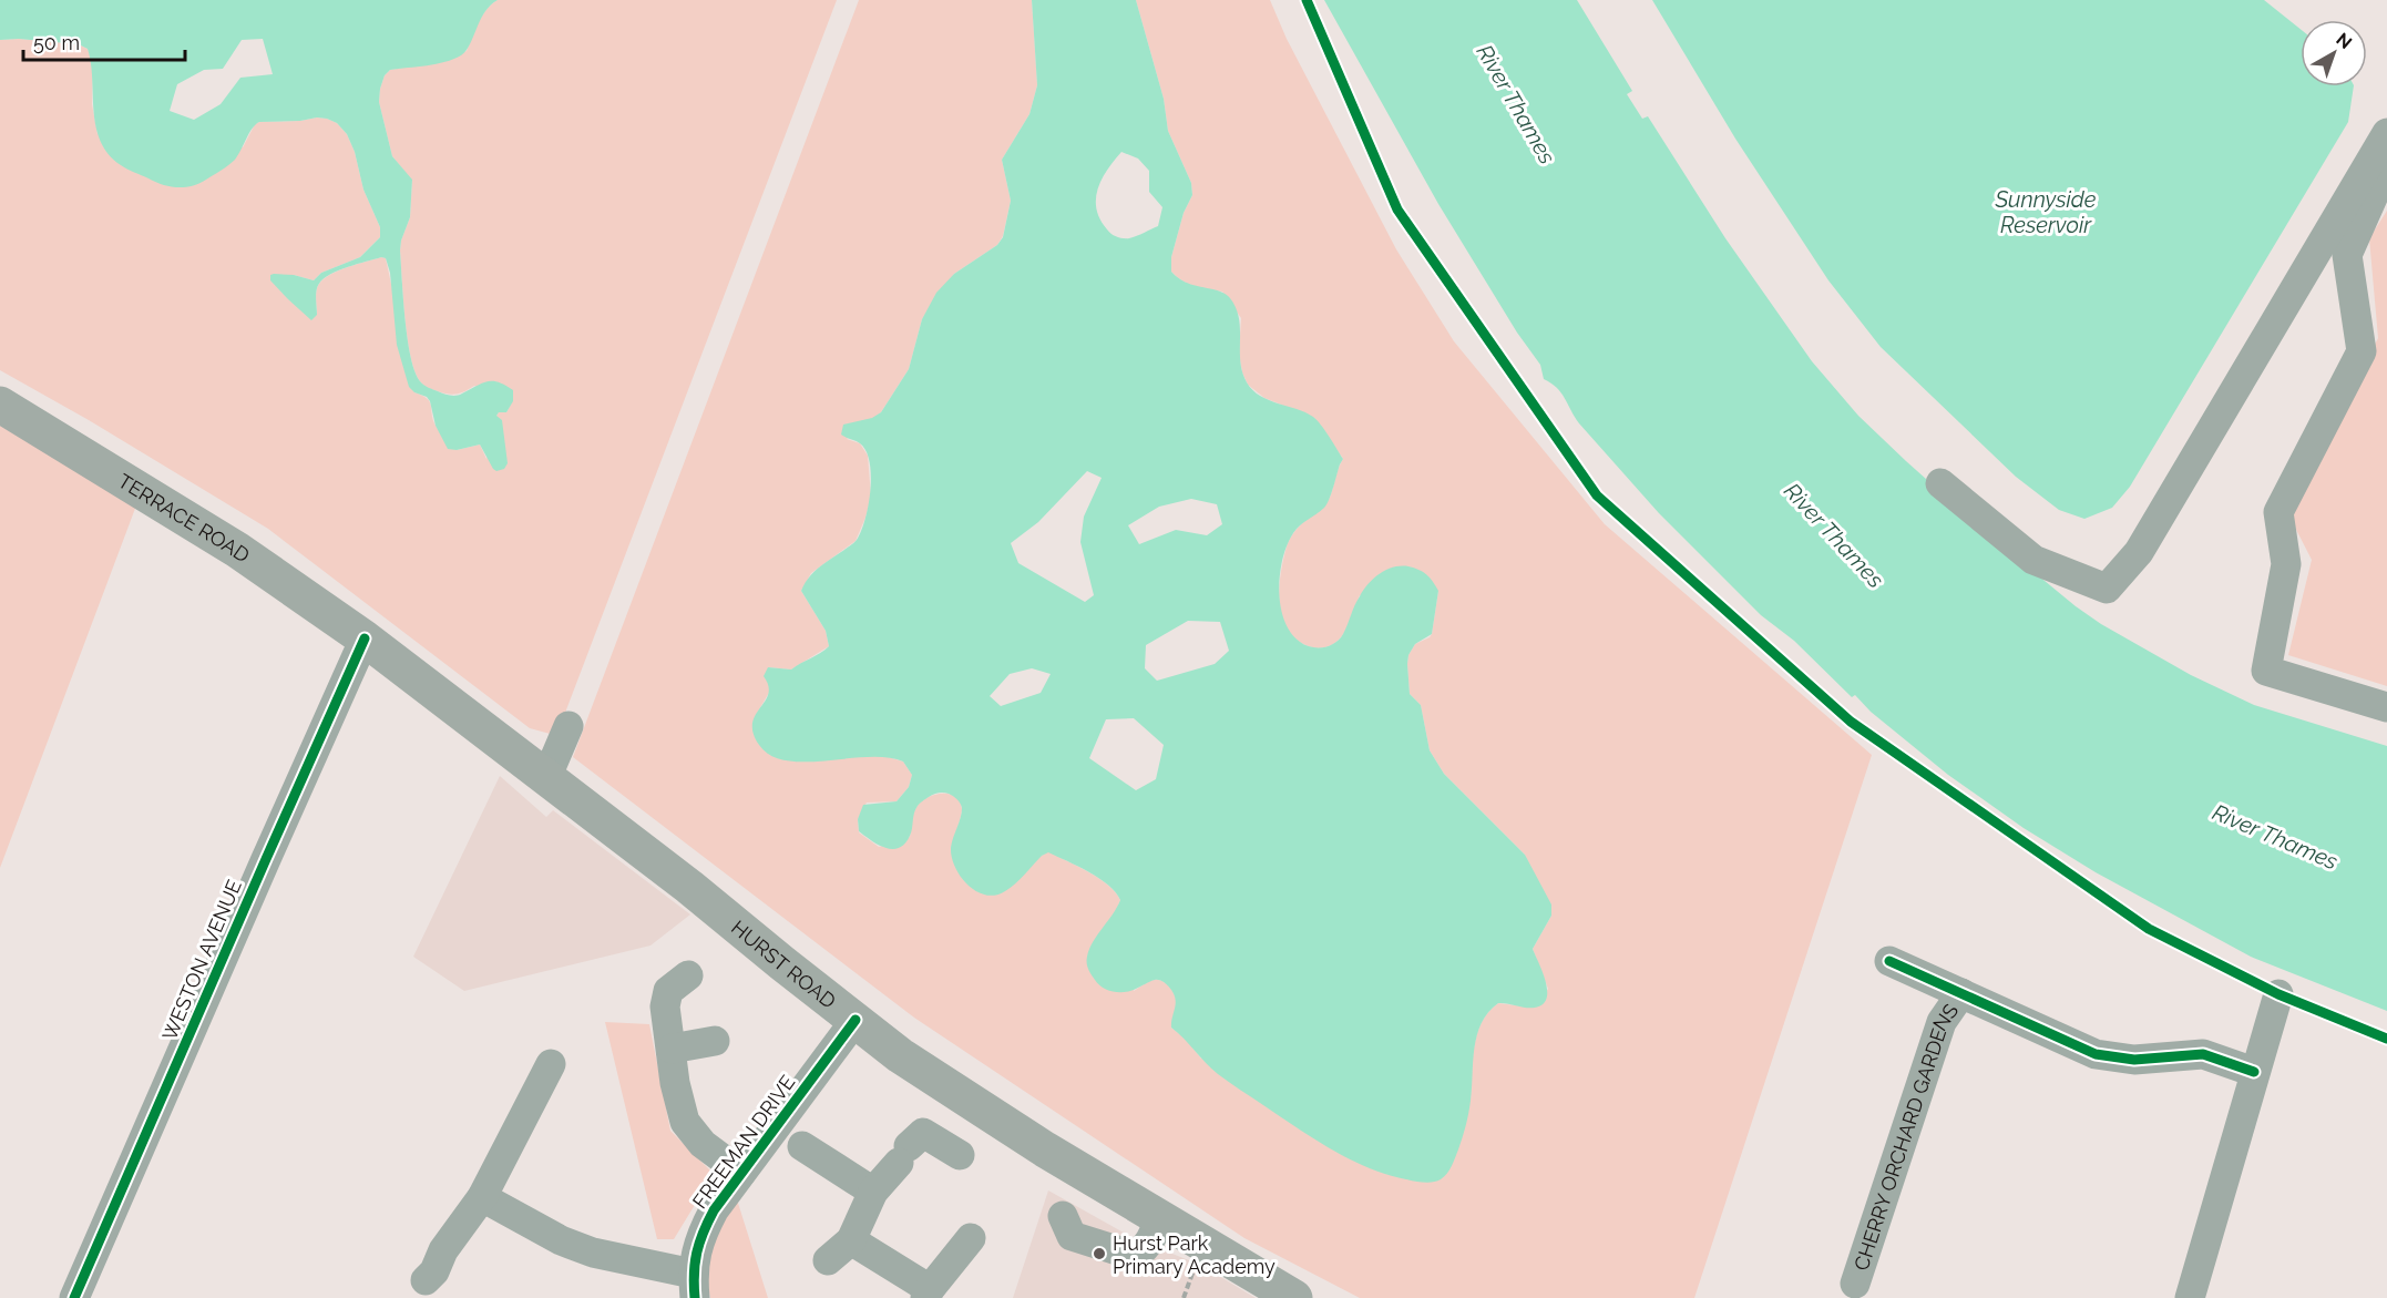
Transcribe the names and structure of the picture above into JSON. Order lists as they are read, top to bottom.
{
  "streets": {
    "main road": ["TERRACE ROAD", "HURST ROAD"],
    "street": ["WESTON AVENUE", "CHERRY ORCHARD GARDENS", "FREEMAN DRIVE"]
  },
  "crossings": [
    ["TERRACE ROAD", "WESTON AVENUE"],
    ["TERRACE ROAD", "HURST ROAD"],
    ["WESTON AVENUE", "HURST ROAD"],
    ["HURST ROAD", "FREEMAN DRIVE"]
  ],
  "water": ["River Thames", "Sunnyside Reservoir"],
  "places": ["Hurst Park Primary Academy"],
  "scale_bar": "50 m",
  "north": "top right"
}
